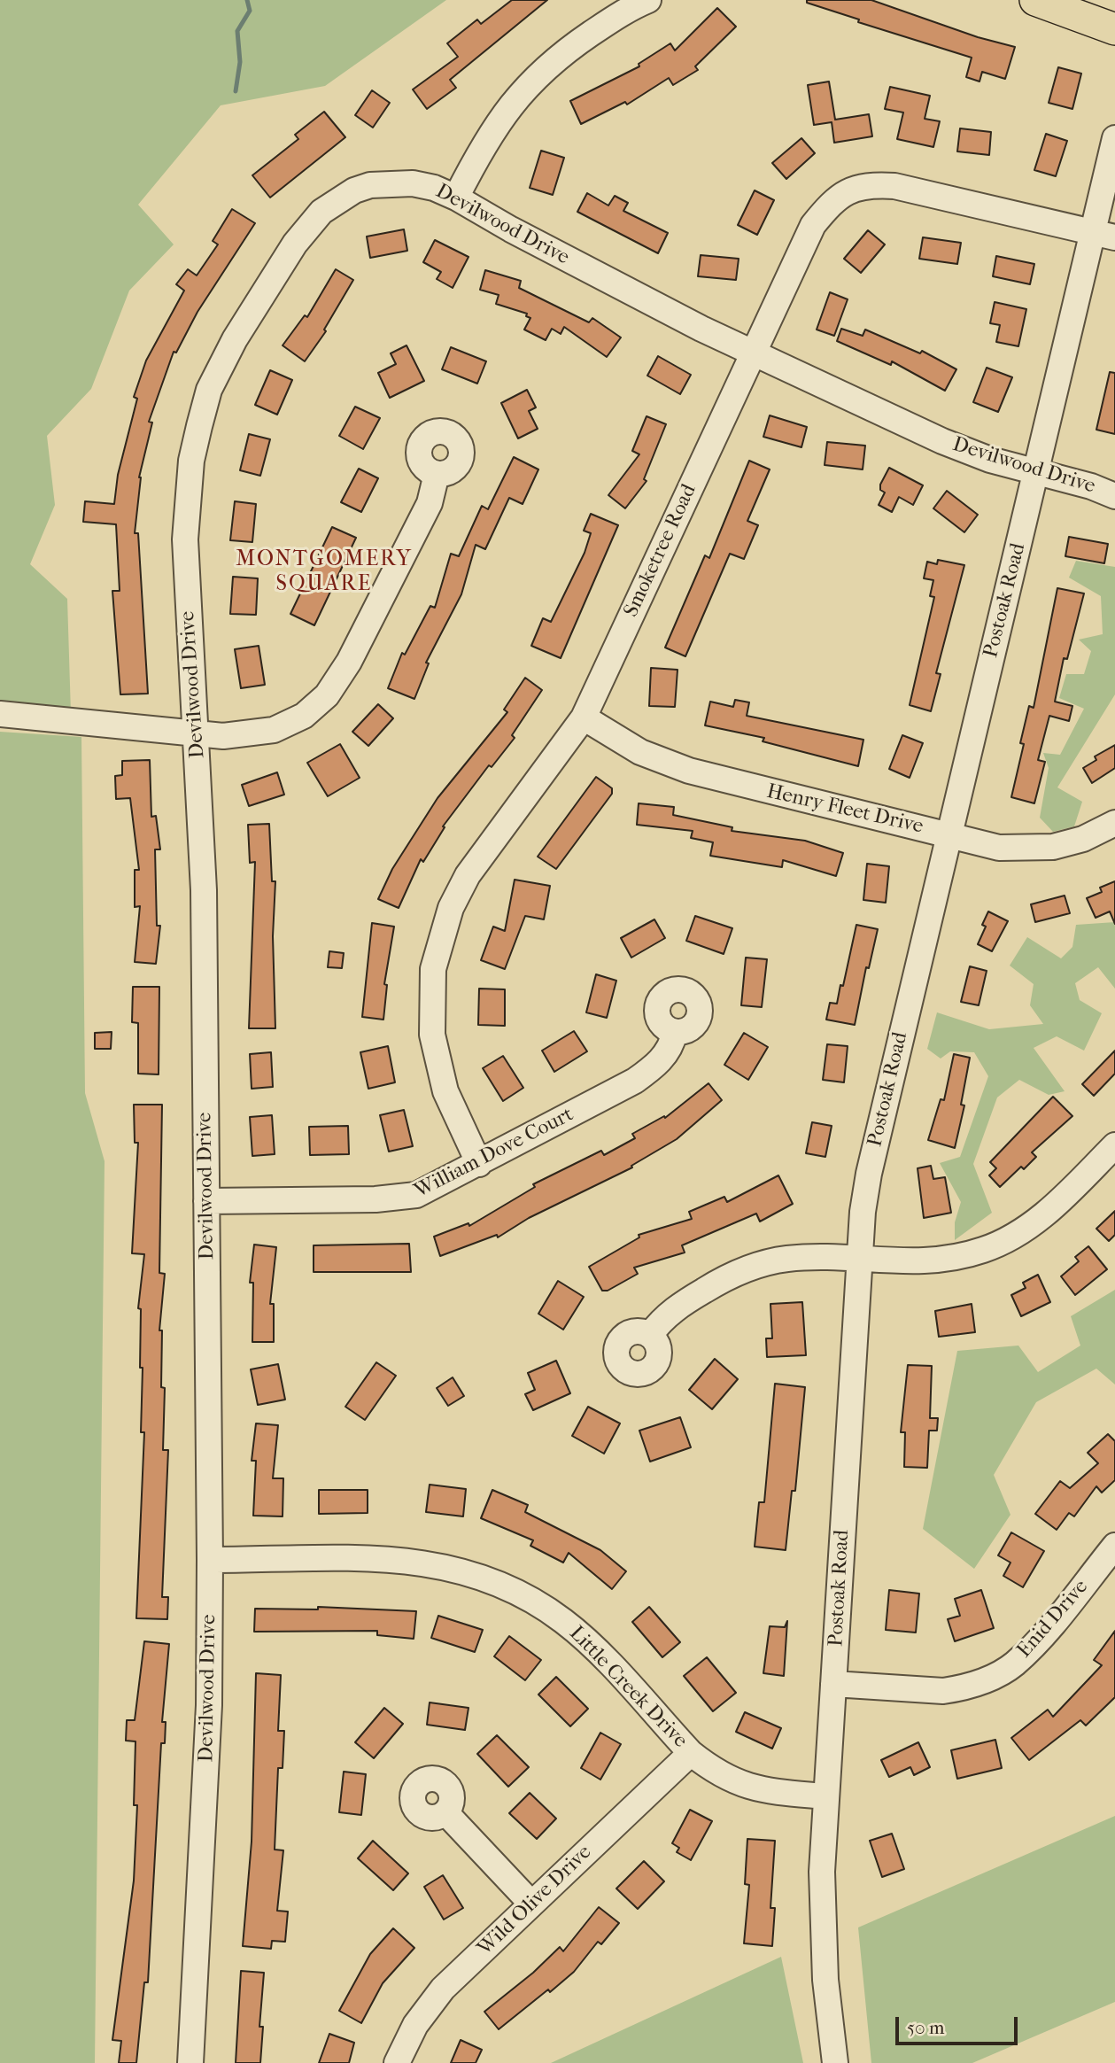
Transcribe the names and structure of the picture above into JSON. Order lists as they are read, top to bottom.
{
  "streets": {
    "street": [
      "Devilwood Drive",
      "Smoketree Road",
      "Postoak Road",
      "Henry Fleet Drive",
      "William Dove Court",
      "Enid Drive",
      "Little Creek Drive",
      "Wild Olive Drive"
    ]
  },
  "crossings": [
    ["Devilwood Drive", "Smoketree Road"],
    ["Devilwood Drive", "Postoak Road"],
    ["Devilwood Drive", "William Dove Court"],
    ["Devilwood Drive", "Little Creek Drive"],
    ["Smoketree Road", "Postoak Road"],
    ["Smoketree Road", "Henry Fleet Drive"],
    ["Smoketree Road", "William Dove Court"],
    ["Postoak Road", "Henry Fleet Drive"],
    ["Postoak Road", "Enid Drive"],
    ["Postoak Road", "Little Creek Drive"],
    ["Little Creek Drive", "Wild Olive Drive"]
  ],
  "districts": ["MONTGOMERY SQUARE"],
  "scale_bar": "50 m"
}
